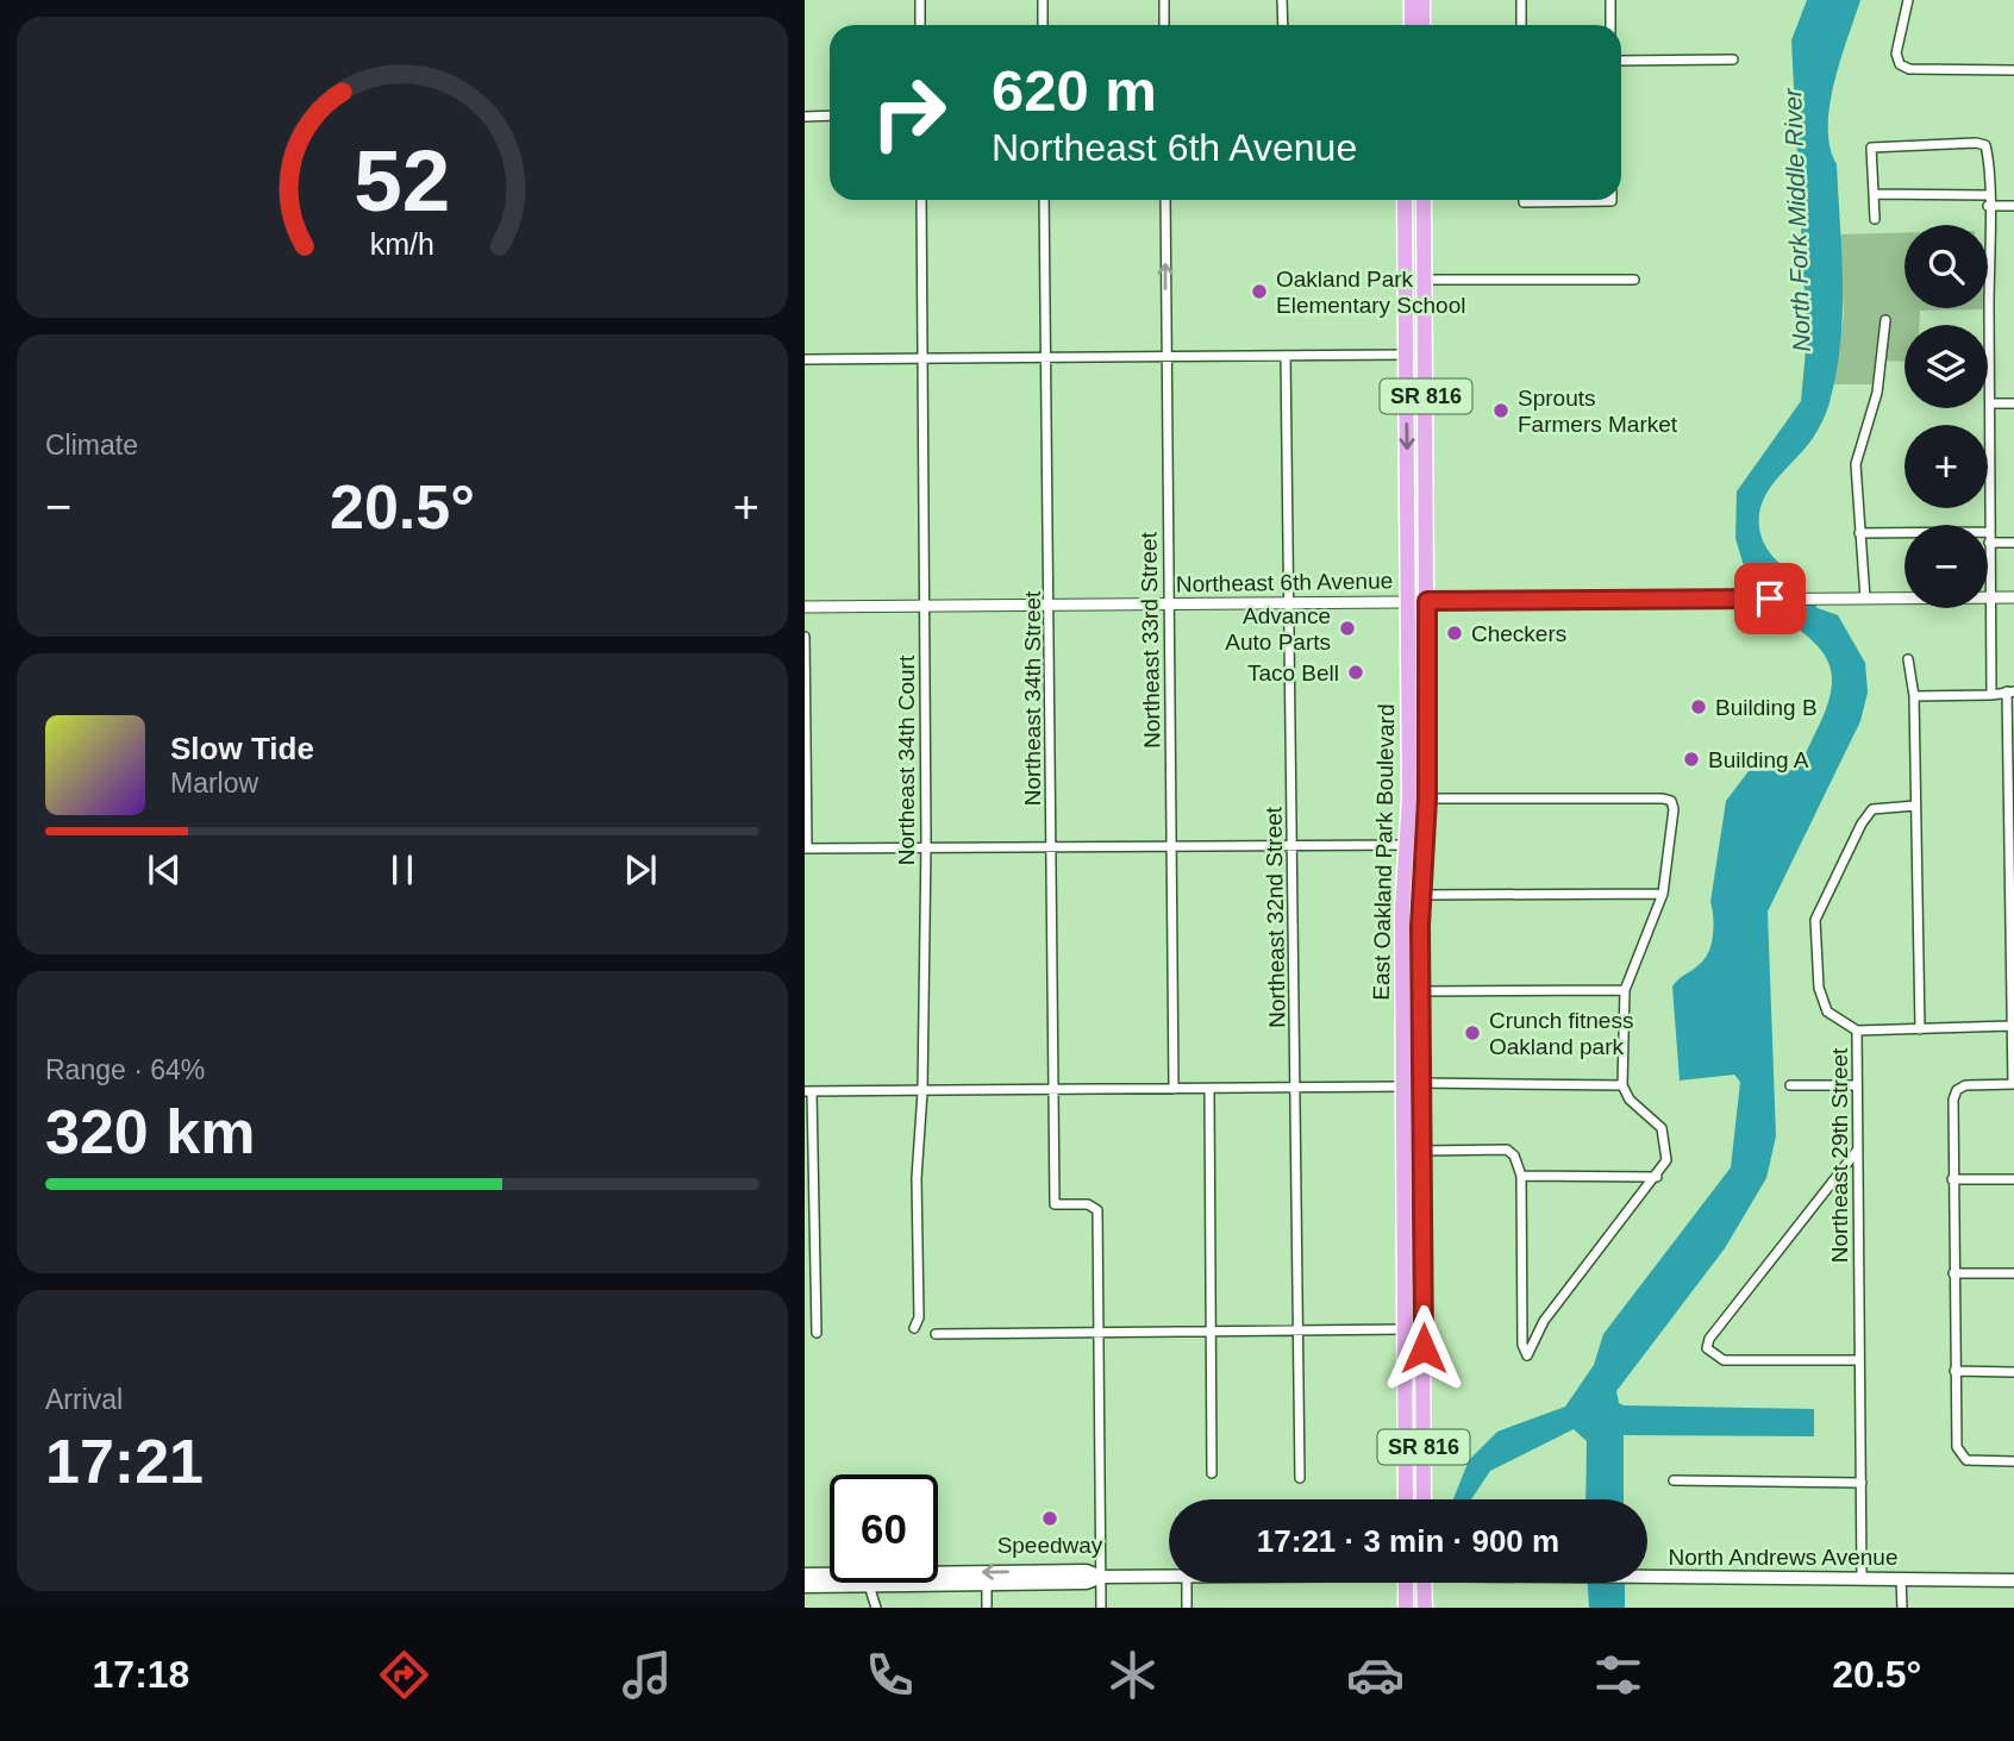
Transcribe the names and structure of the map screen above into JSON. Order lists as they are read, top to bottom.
{
  "streets": {
    "main road": ["SR 816", "East Oakland Park Boulevard", "North Andrews Avenue"],
    "street": [
      "Northeast 6th Avenue",
      "Northeast 33rd Street",
      "Northeast 34th Street",
      "Northeast 34th Court",
      "Northeast 32nd Street",
      "Northeast 29th Street"
    ]
  },
  "crossings": [
    ["Northeast 6th Avenue", "Northeast 33rd Street"],
    ["Northeast 6th Avenue", "Northeast 34th Street"],
    ["Northeast 6th Avenue", "Northeast 34th Court"],
    ["Northeast 6th Avenue", "East Oakland Park Boulevard"],
    ["Northeast 6th Avenue", "Northeast 32nd Street"],
    ["Northeast 29th Street", "North Andrews Avenue"]
  ],
  "water": ["North Fork Middle River"],
  "places": [
    "Oakland Park Elementary School",
    "Sprouts Farmers Market",
    "Advance Auto Parts",
    "Checkers",
    "Taco Bell",
    "Building B",
    "Building A",
    "Crunch fitness Oakland park",
    "Speedway"
  ],
  "page": {
    "turn": ["620 m", "Northeast 6th Avenue"],
    "map_buttons": ["+", "−"],
    "tile": [
      "Climate",
      ["Range · 64%", "320 km"],
      ["Arrival", "17:21"]
    ],
    "heat": ["−", "20.5°", "+"],
    "song": ["Slow Tide", "Marlow"],
    "limit": "60",
    "trip": "17:21 · 3 min · 900 m",
    "tabs": ["17:18", "20.5°"],
    "gauge": ["52", "km/h"]
  }
}
